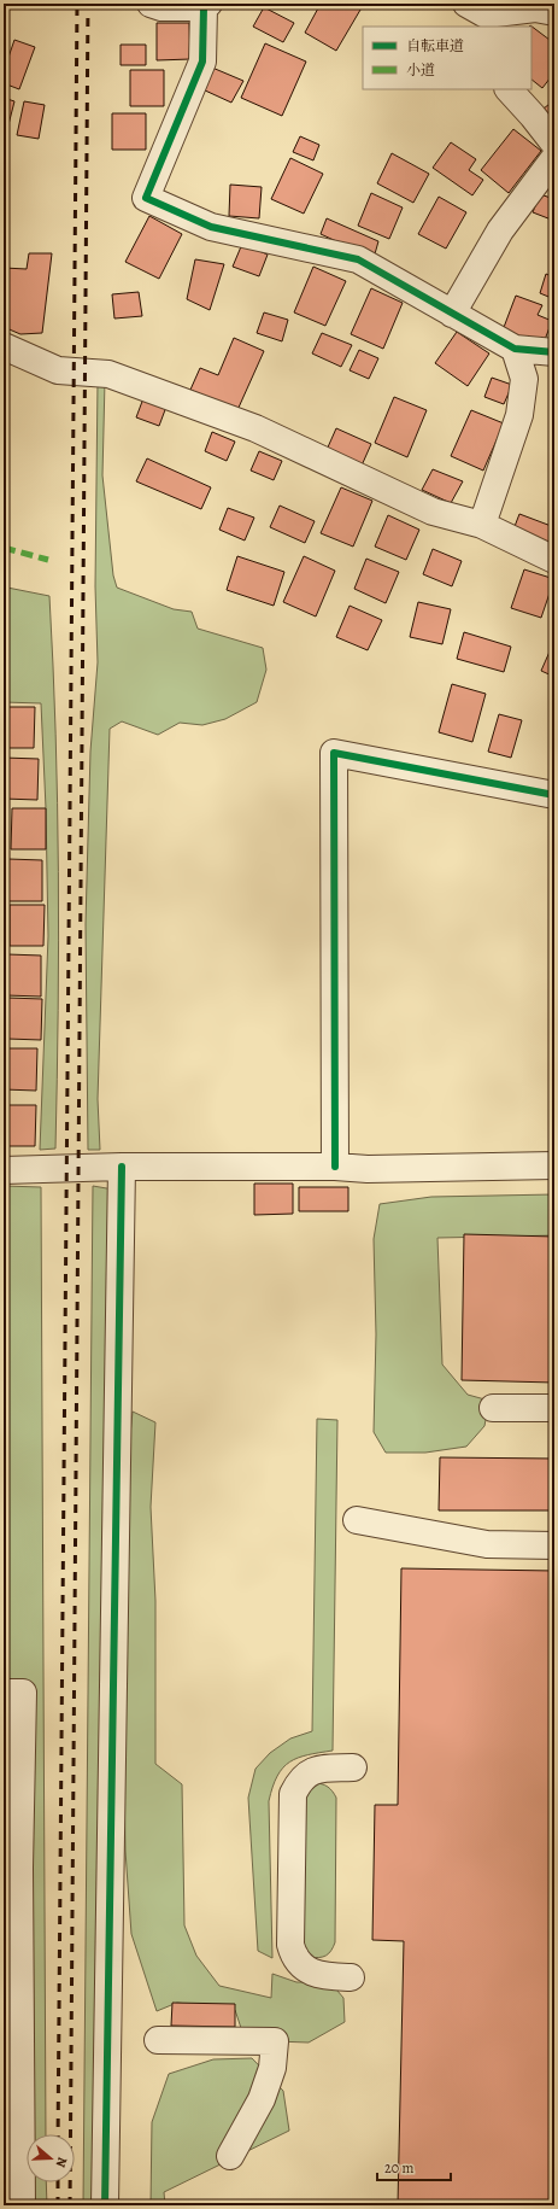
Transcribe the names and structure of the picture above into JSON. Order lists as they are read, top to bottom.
{
  "legend": ["自転車道", "小道"],
  "scale_bar": "20 m",
  "north": "right"
}
